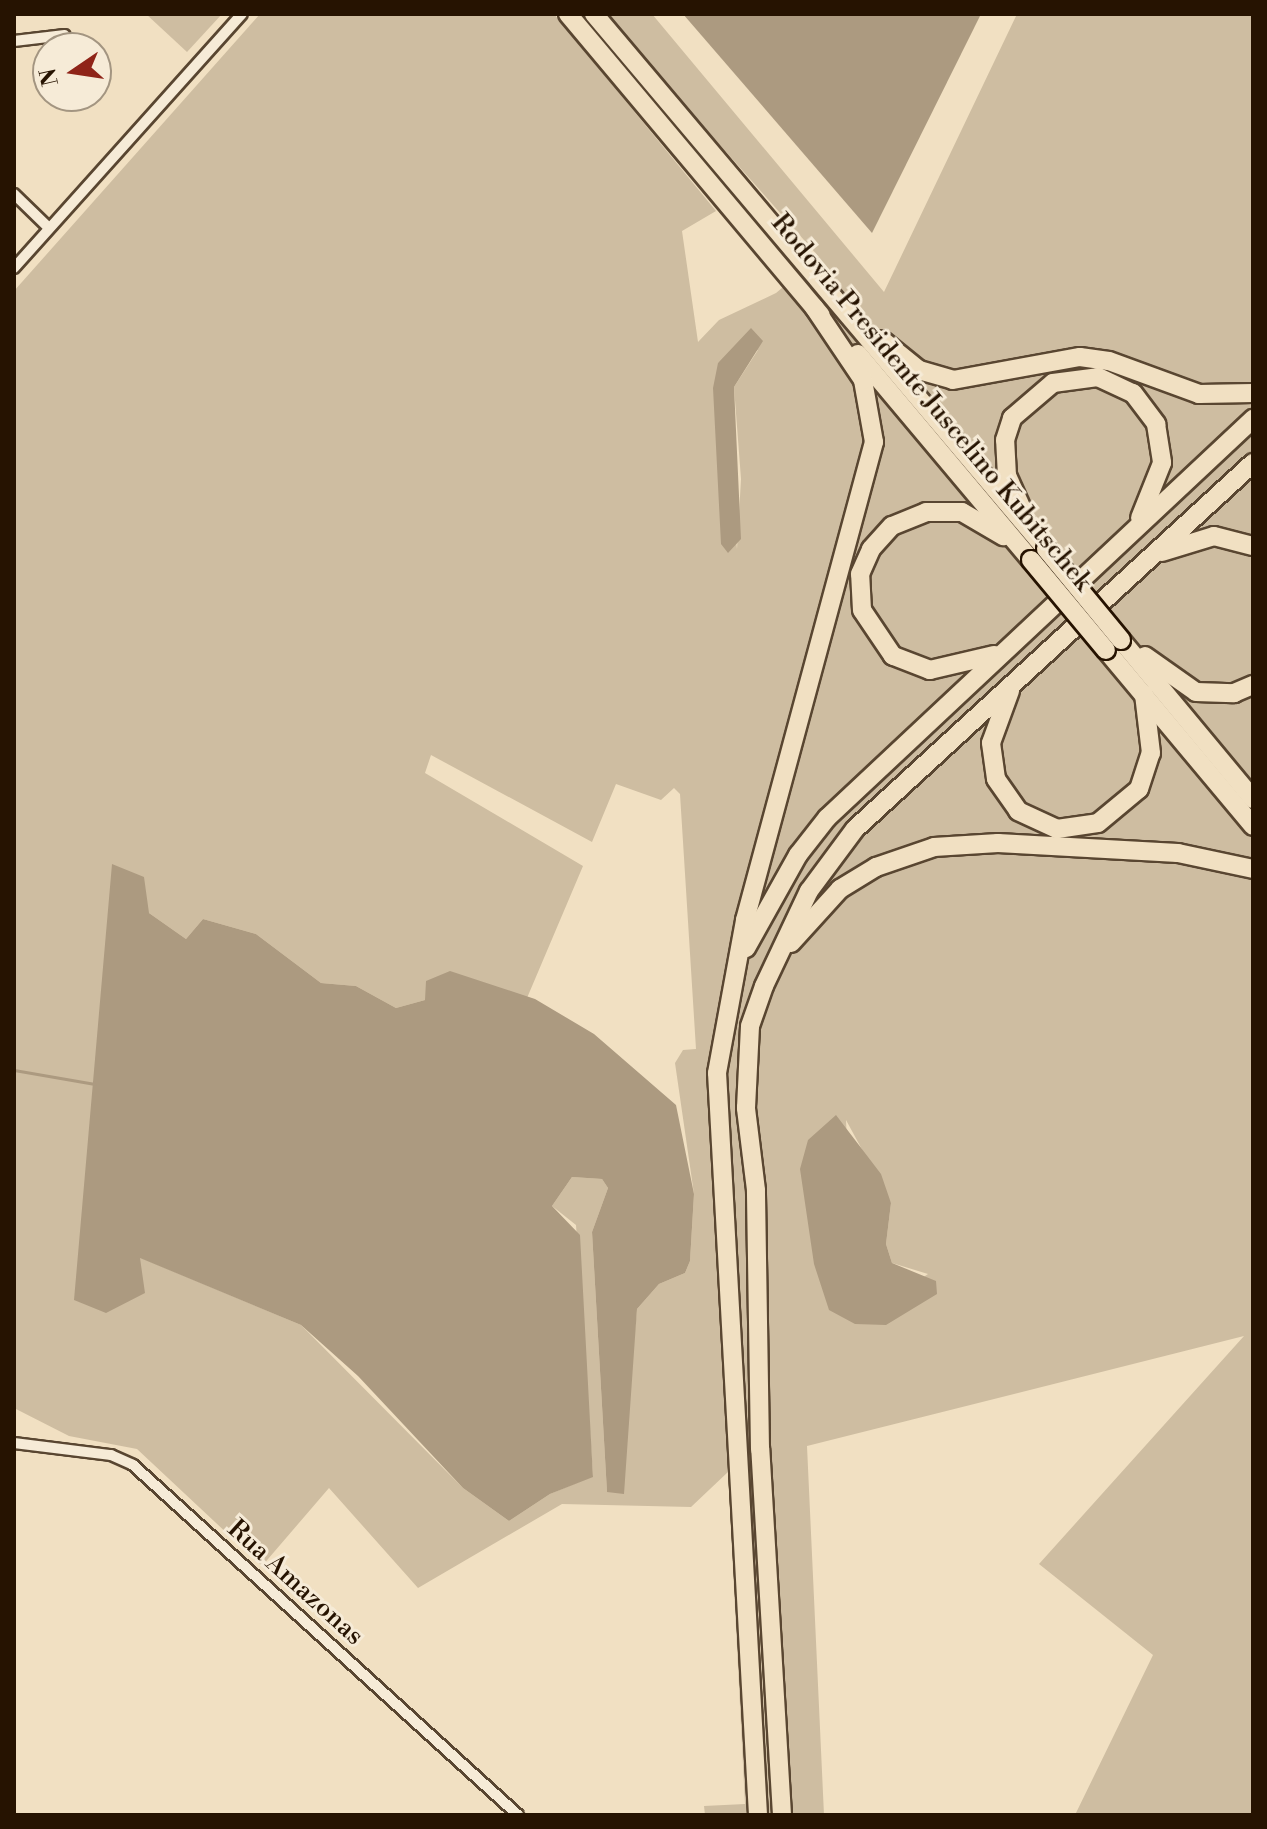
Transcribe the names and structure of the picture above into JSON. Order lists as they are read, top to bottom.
{
  "streets": {
    "highway": ["Rodovia Presidente Juscelino Kubitschek"],
    "street": ["Rua Amazonas"]
  },
  "north": "left"
}
